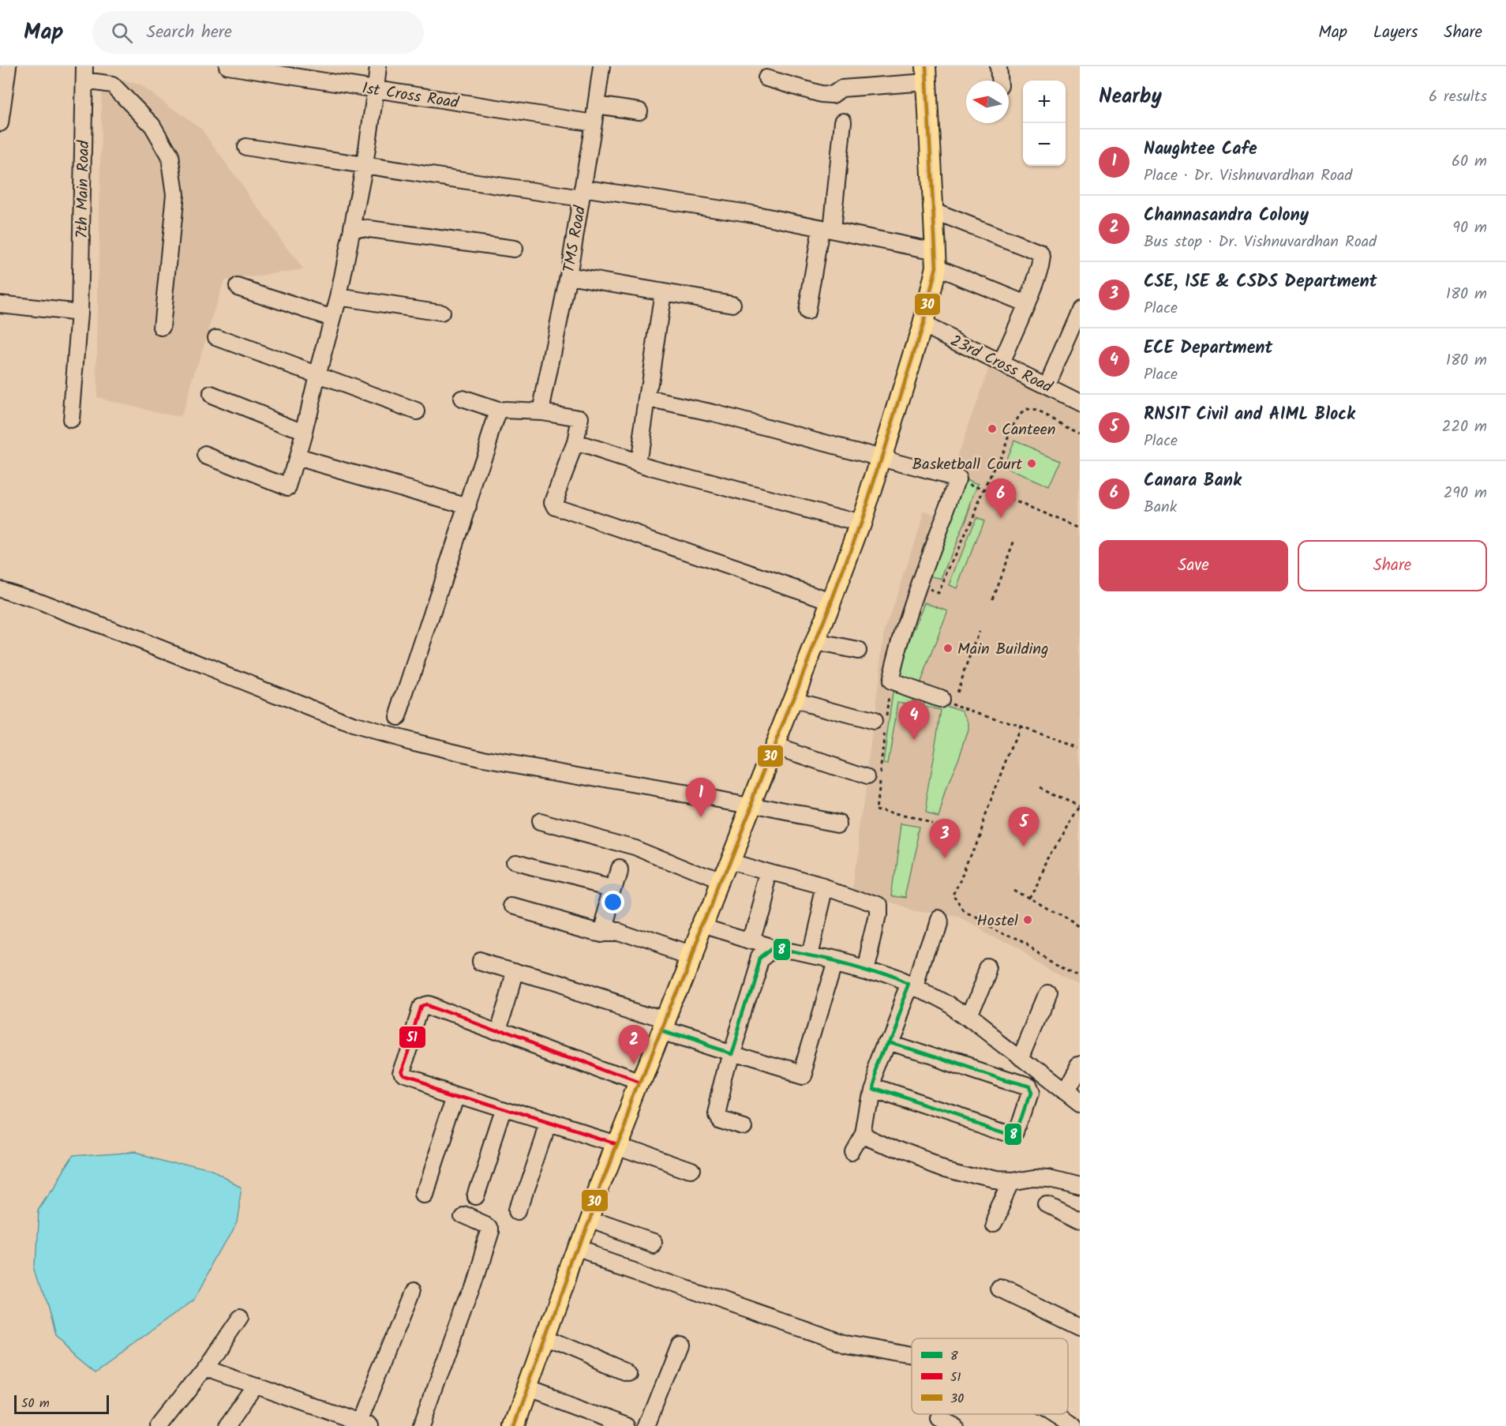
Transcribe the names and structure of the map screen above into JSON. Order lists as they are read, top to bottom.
{
  "streets": {
    "street": [
      "1st Cross Road",
      "7th Main Road",
      "TMS Road",
      "23rd Cross Road"
    ]
  },
  "crossings": [
    ["1st Cross Road", "TMS Road"]
  ],
  "places": [
    "Canteen",
    "Basketball Court",
    "Main Building",
    "Hostel"
  ],
  "lines": ["transit line 30", "transit line 8", "transit line 51"],
  "legend": ["8", "51", "30"],
  "scale_bar": "50 m",
  "north": "left",
  "page": {
    "header": "Map",
    "search": "Search here",
    "nav": ["Map", "Layers", "Share"],
    "heading": ["Nearby", "6 results"],
    "map_buttons": ["+", "−"],
    "list": [
      {
        "mark": "1",
        "name": "Naughtee Cafe",
        "note": "Place · Dr. Vishnuvardhan Road",
        "value": "60 m"
      },
      {
        "mark": "2",
        "name": "Channasandra Colony",
        "note": "Bus stop · Dr. Vishnuvardhan Road",
        "value": "90 m"
      },
      {
        "mark": "3",
        "name": "CSE, ISE & CSDS Department",
        "note": "Place",
        "value": "180 m"
      },
      {
        "mark": "4",
        "name": "ECE Department",
        "note": "Place",
        "value": "180 m"
      },
      {
        "mark": "5",
        "name": "RNSIT Civil and AIML Block",
        "note": "Place",
        "value": "220 m"
      },
      {
        "mark": "6",
        "name": "Canara Bank",
        "note": "Bank",
        "value": "290 m"
      }
    ],
    "pins": [
      "6",
      "4",
      "1",
      "5",
      "3",
      "2"
    ],
    "buttons": ["Save", "Share"],
    "scale": "50 m"
  }
}
